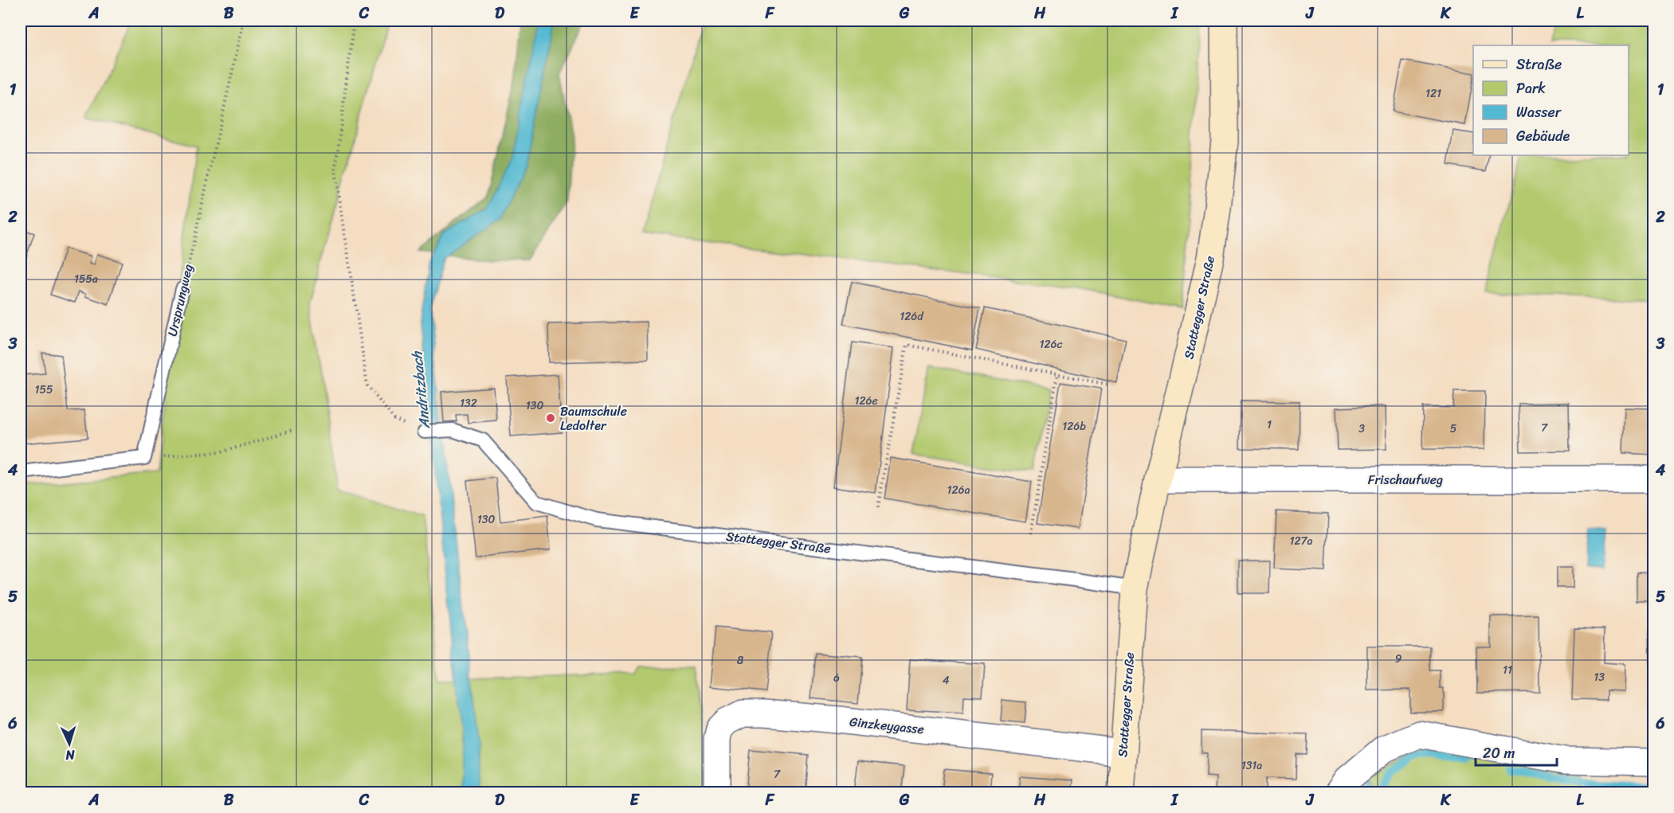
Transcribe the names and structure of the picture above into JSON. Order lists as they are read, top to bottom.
{
  "streets": {
    "main road": ["Stattegger Straße"],
    "street": ["Frischaufweg", "Ginzkeygasse"],
    "lane": ["Ursprungweg"]
  },
  "crossings": [
    ["Stattegger Straße", "Frischaufweg"],
    ["Stattegger Straße", "Ginzkeygasse"]
  ],
  "water": ["Andritzbach"],
  "places": ["Baumschule Ledolter"],
  "house_numbers": [
    "121",
    "155a",
    "126d",
    "126c",
    "155",
    "126e",
    "132",
    "130",
    "1",
    "126b",
    "7",
    "3",
    "5",
    "126a",
    "130",
    "127a",
    "9",
    "8",
    "11",
    "13",
    "6",
    "4",
    "131a",
    "7"
  ],
  "legend": [
    "Straße",
    "Park",
    "Wasser",
    "Gebäude"
  ],
  "scale_bar": "20 m",
  "north": "bottom",
  "grid": {
    "columns": [
      "A",
      "B",
      "C",
      "D",
      "E",
      "F",
      "G",
      "H",
      "I",
      "J",
      "K",
      "L"
    ],
    "rows": [
      "1",
      "2",
      "3",
      "4",
      "5",
      "6"
    ]
  }
}
